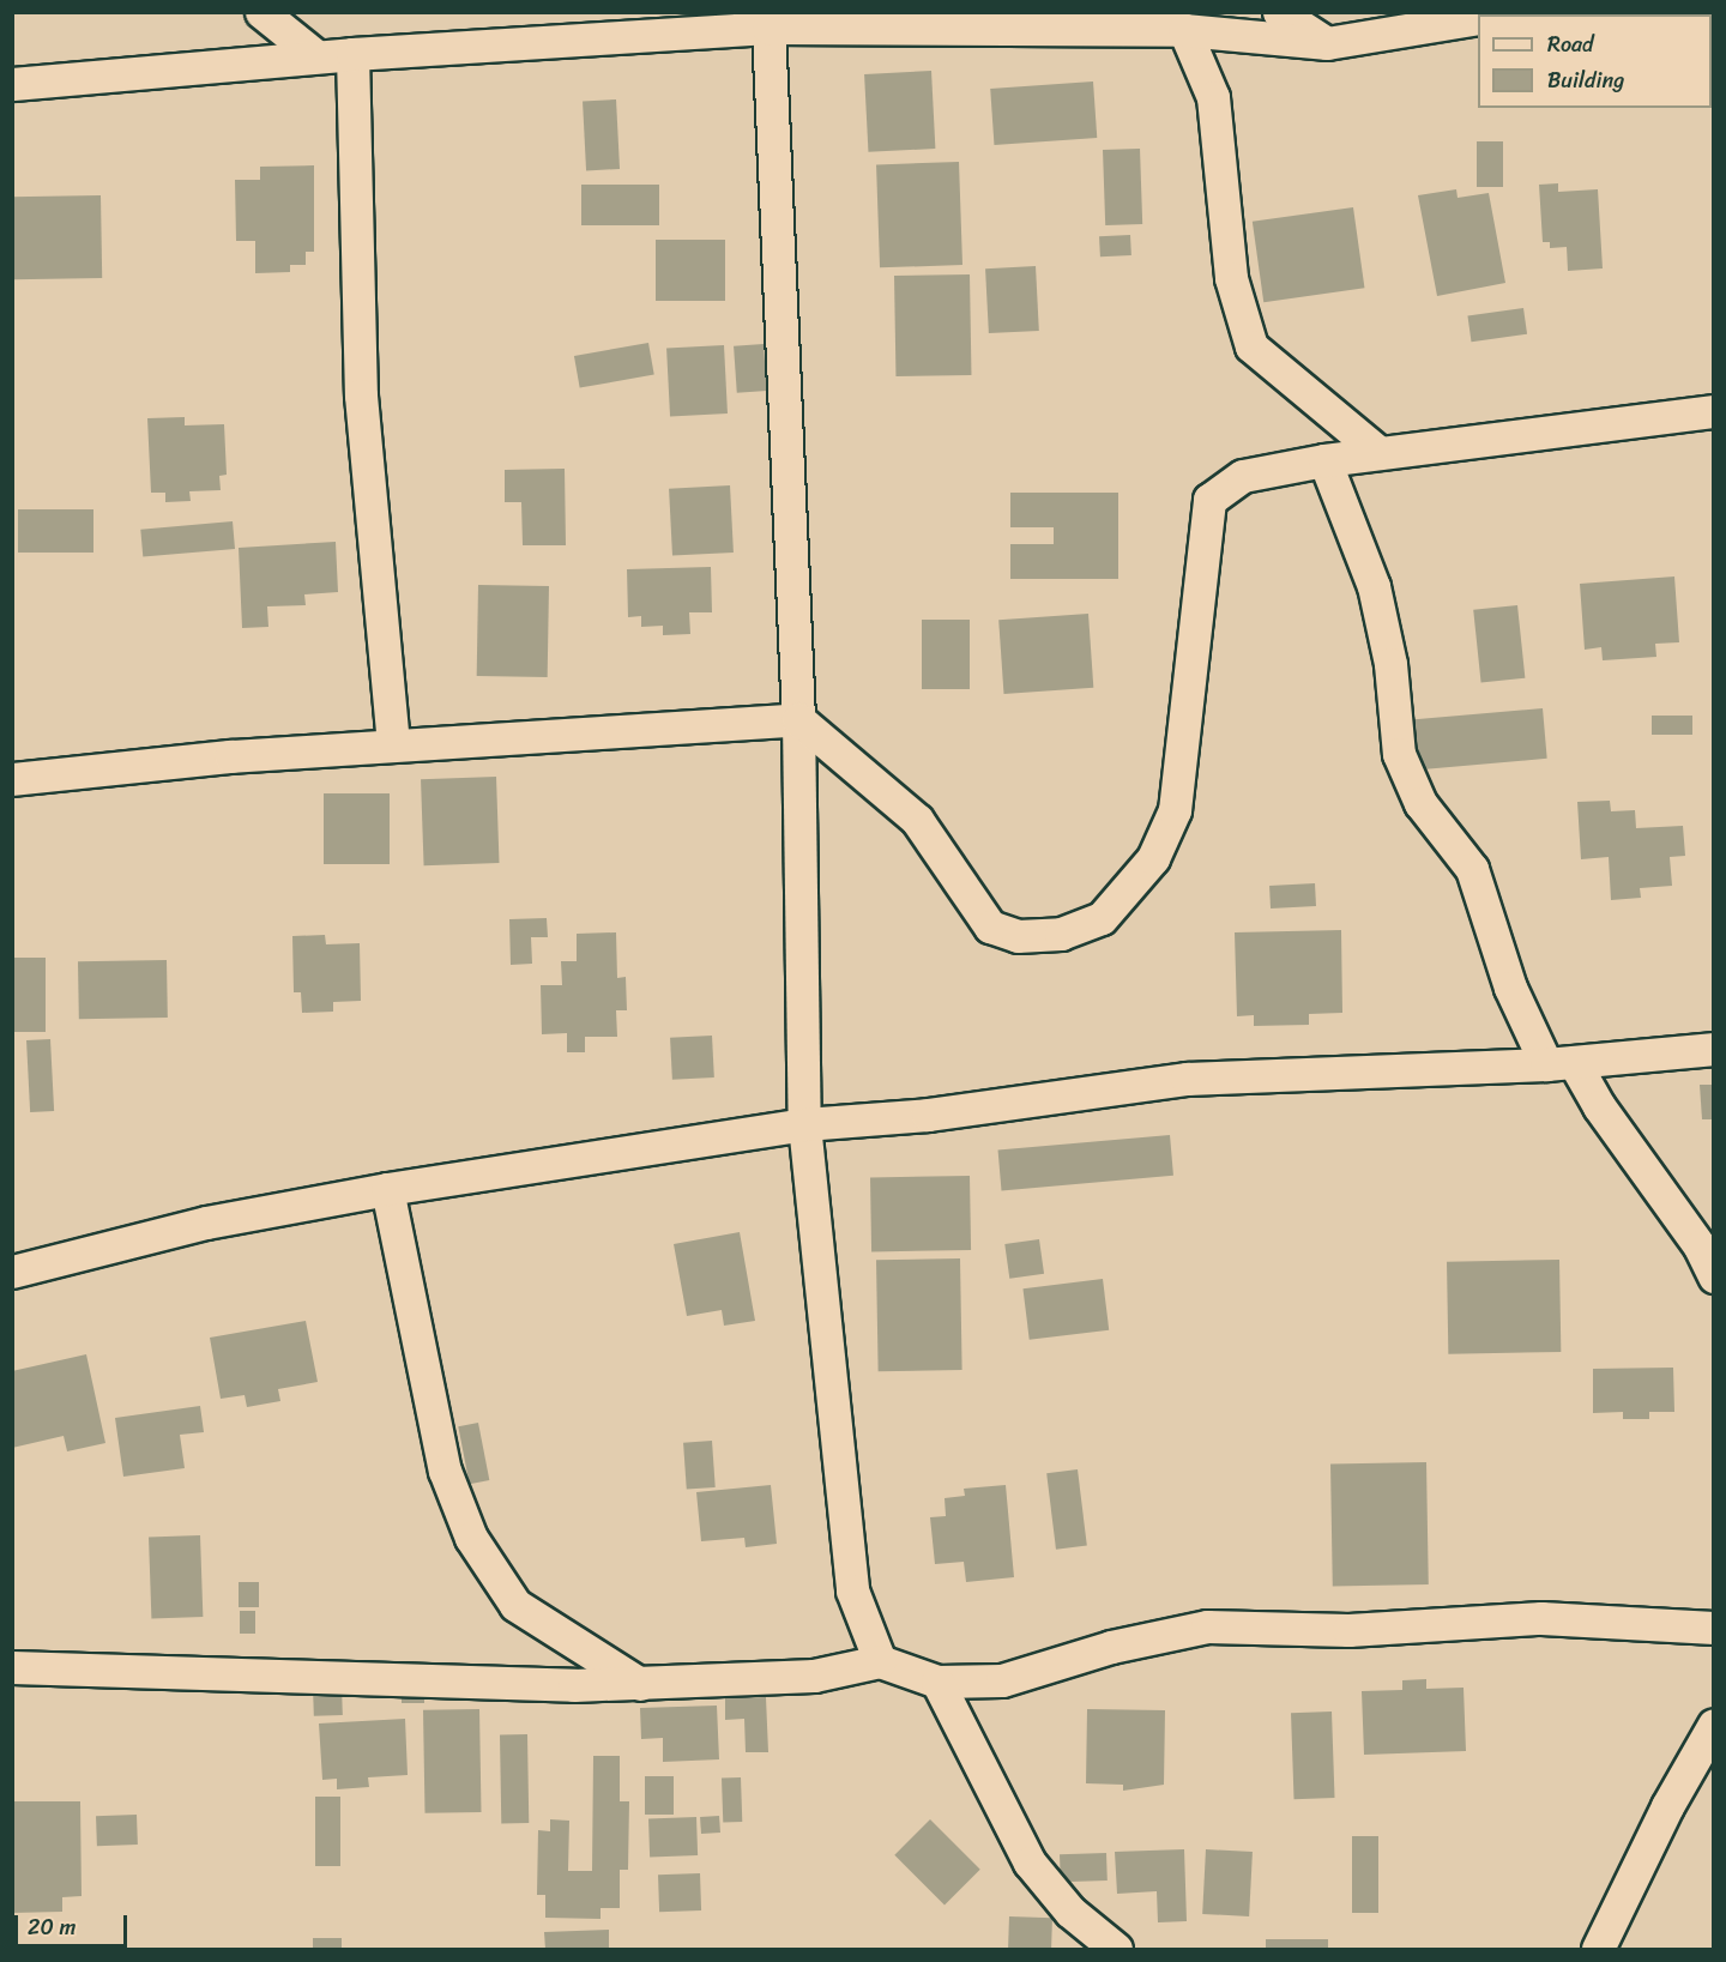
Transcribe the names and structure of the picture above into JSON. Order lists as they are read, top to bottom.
{
  "legend": ["Road", "Building"],
  "scale_bar": "20 m"
}
